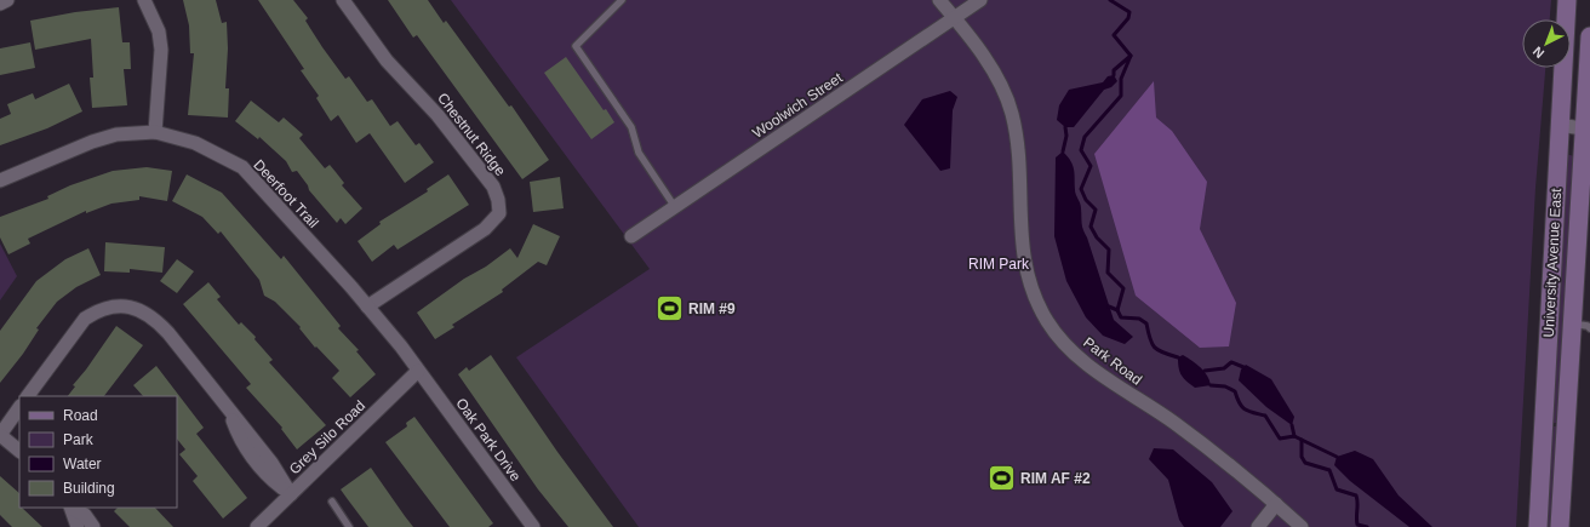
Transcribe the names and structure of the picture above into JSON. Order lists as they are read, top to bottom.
{
  "streets": {
    "main road": ["University Avenue East"],
    "street": [
      "Woolwich Street",
      "Chestnut Ridge",
      "Deerfoot Trail",
      "Park Road",
      "Grey Silo Road",
      "Oak Park Drive"
    ]
  },
  "crossings": [
    ["Woolwich Street", "Park Road"],
    ["Chestnut Ridge", "Deerfoot Trail"],
    ["Deerfoot Trail", "Grey Silo Road"],
    ["Deerfoot Trail", "Oak Park Drive"],
    ["Grey Silo Road", "Oak Park Drive"]
  ],
  "parks": ["RIM Park"],
  "places": {
    "sports": ["RIM #9", "RIM AF #2"]
  },
  "legend": [
    "Road",
    "Park",
    "Water",
    "Building"
  ],
  "north": "bottom left"
}
